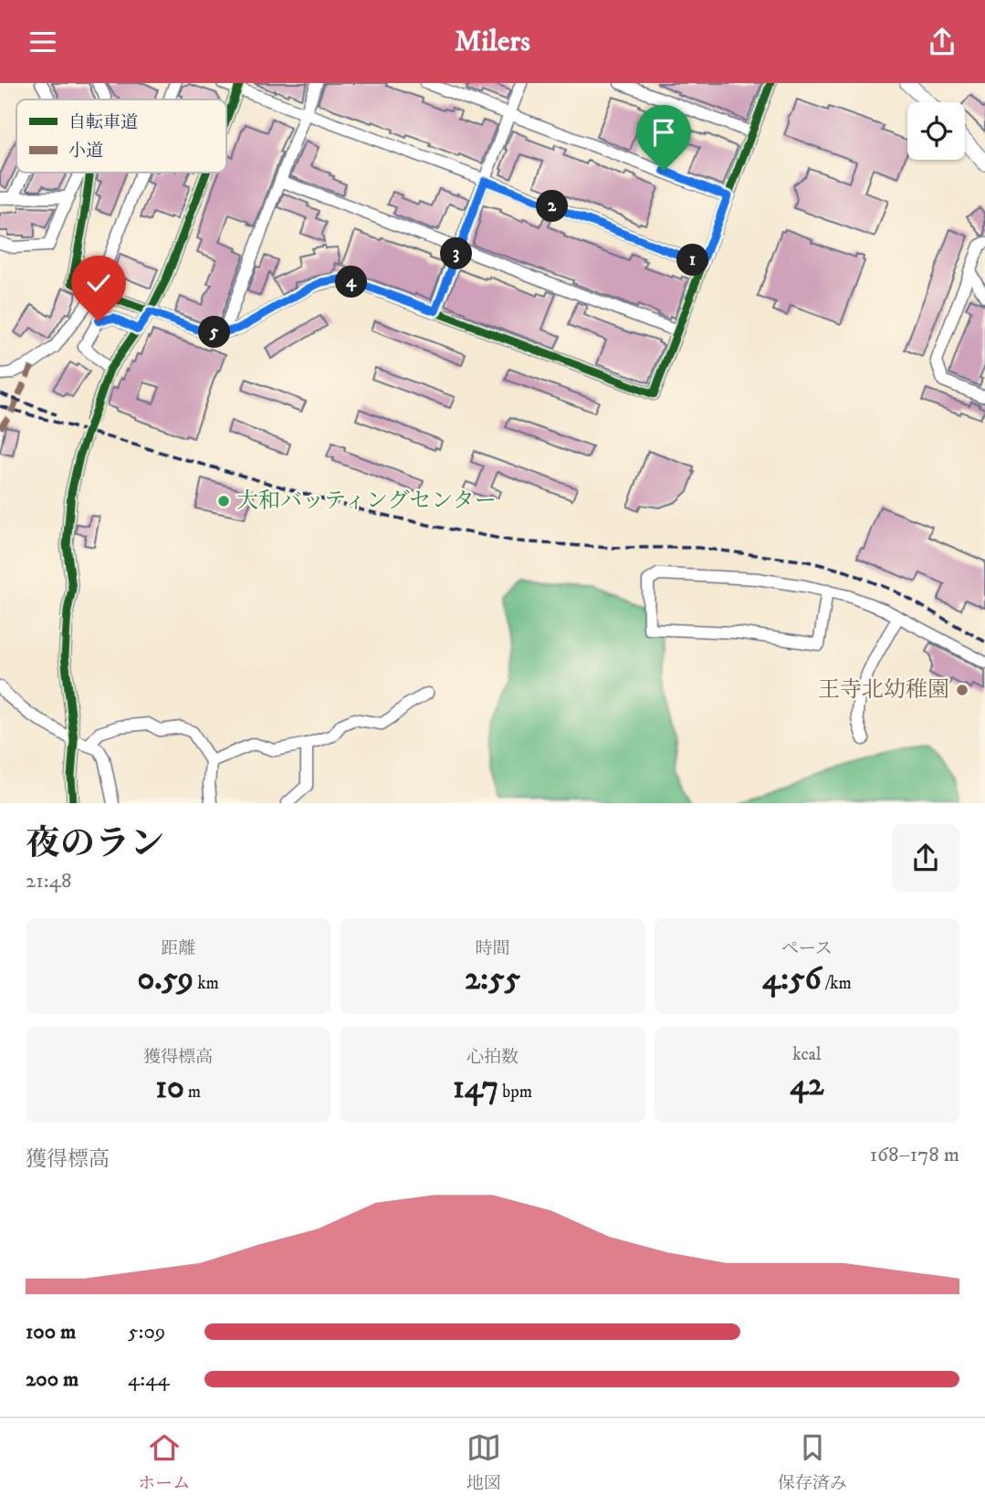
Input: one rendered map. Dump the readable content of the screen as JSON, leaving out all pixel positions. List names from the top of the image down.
{
  "places": ["大和バッティングセンター", "王寺北幼稚園"],
  "legend": ["自転車道", "小道"],
  "page": {
    "header": "Milers",
    "pins": [
      "2",
      "3",
      "1",
      "4",
      "5"
    ],
    "heading": ["夜のラン", "21:48"],
    "stats": [
      ["距離", "0.59 km"],
      ["時間", "2:55"],
      ["ペース", "4:56 /km"],
      ["獲得標高", "10 m"],
      ["心拍数", "147 bpm"],
      ["kcal", "42"]
    ],
    "chart": ["獲得標高", "168–178 m"],
    "list": [
      {
        "name": "100 m",
        "note": "5:09"
      },
      {
        "name": "200 m",
        "note": "4:44"
      }
    ],
    "tabs": ["ホーム", "地図", "保存済み"]
  }
}
